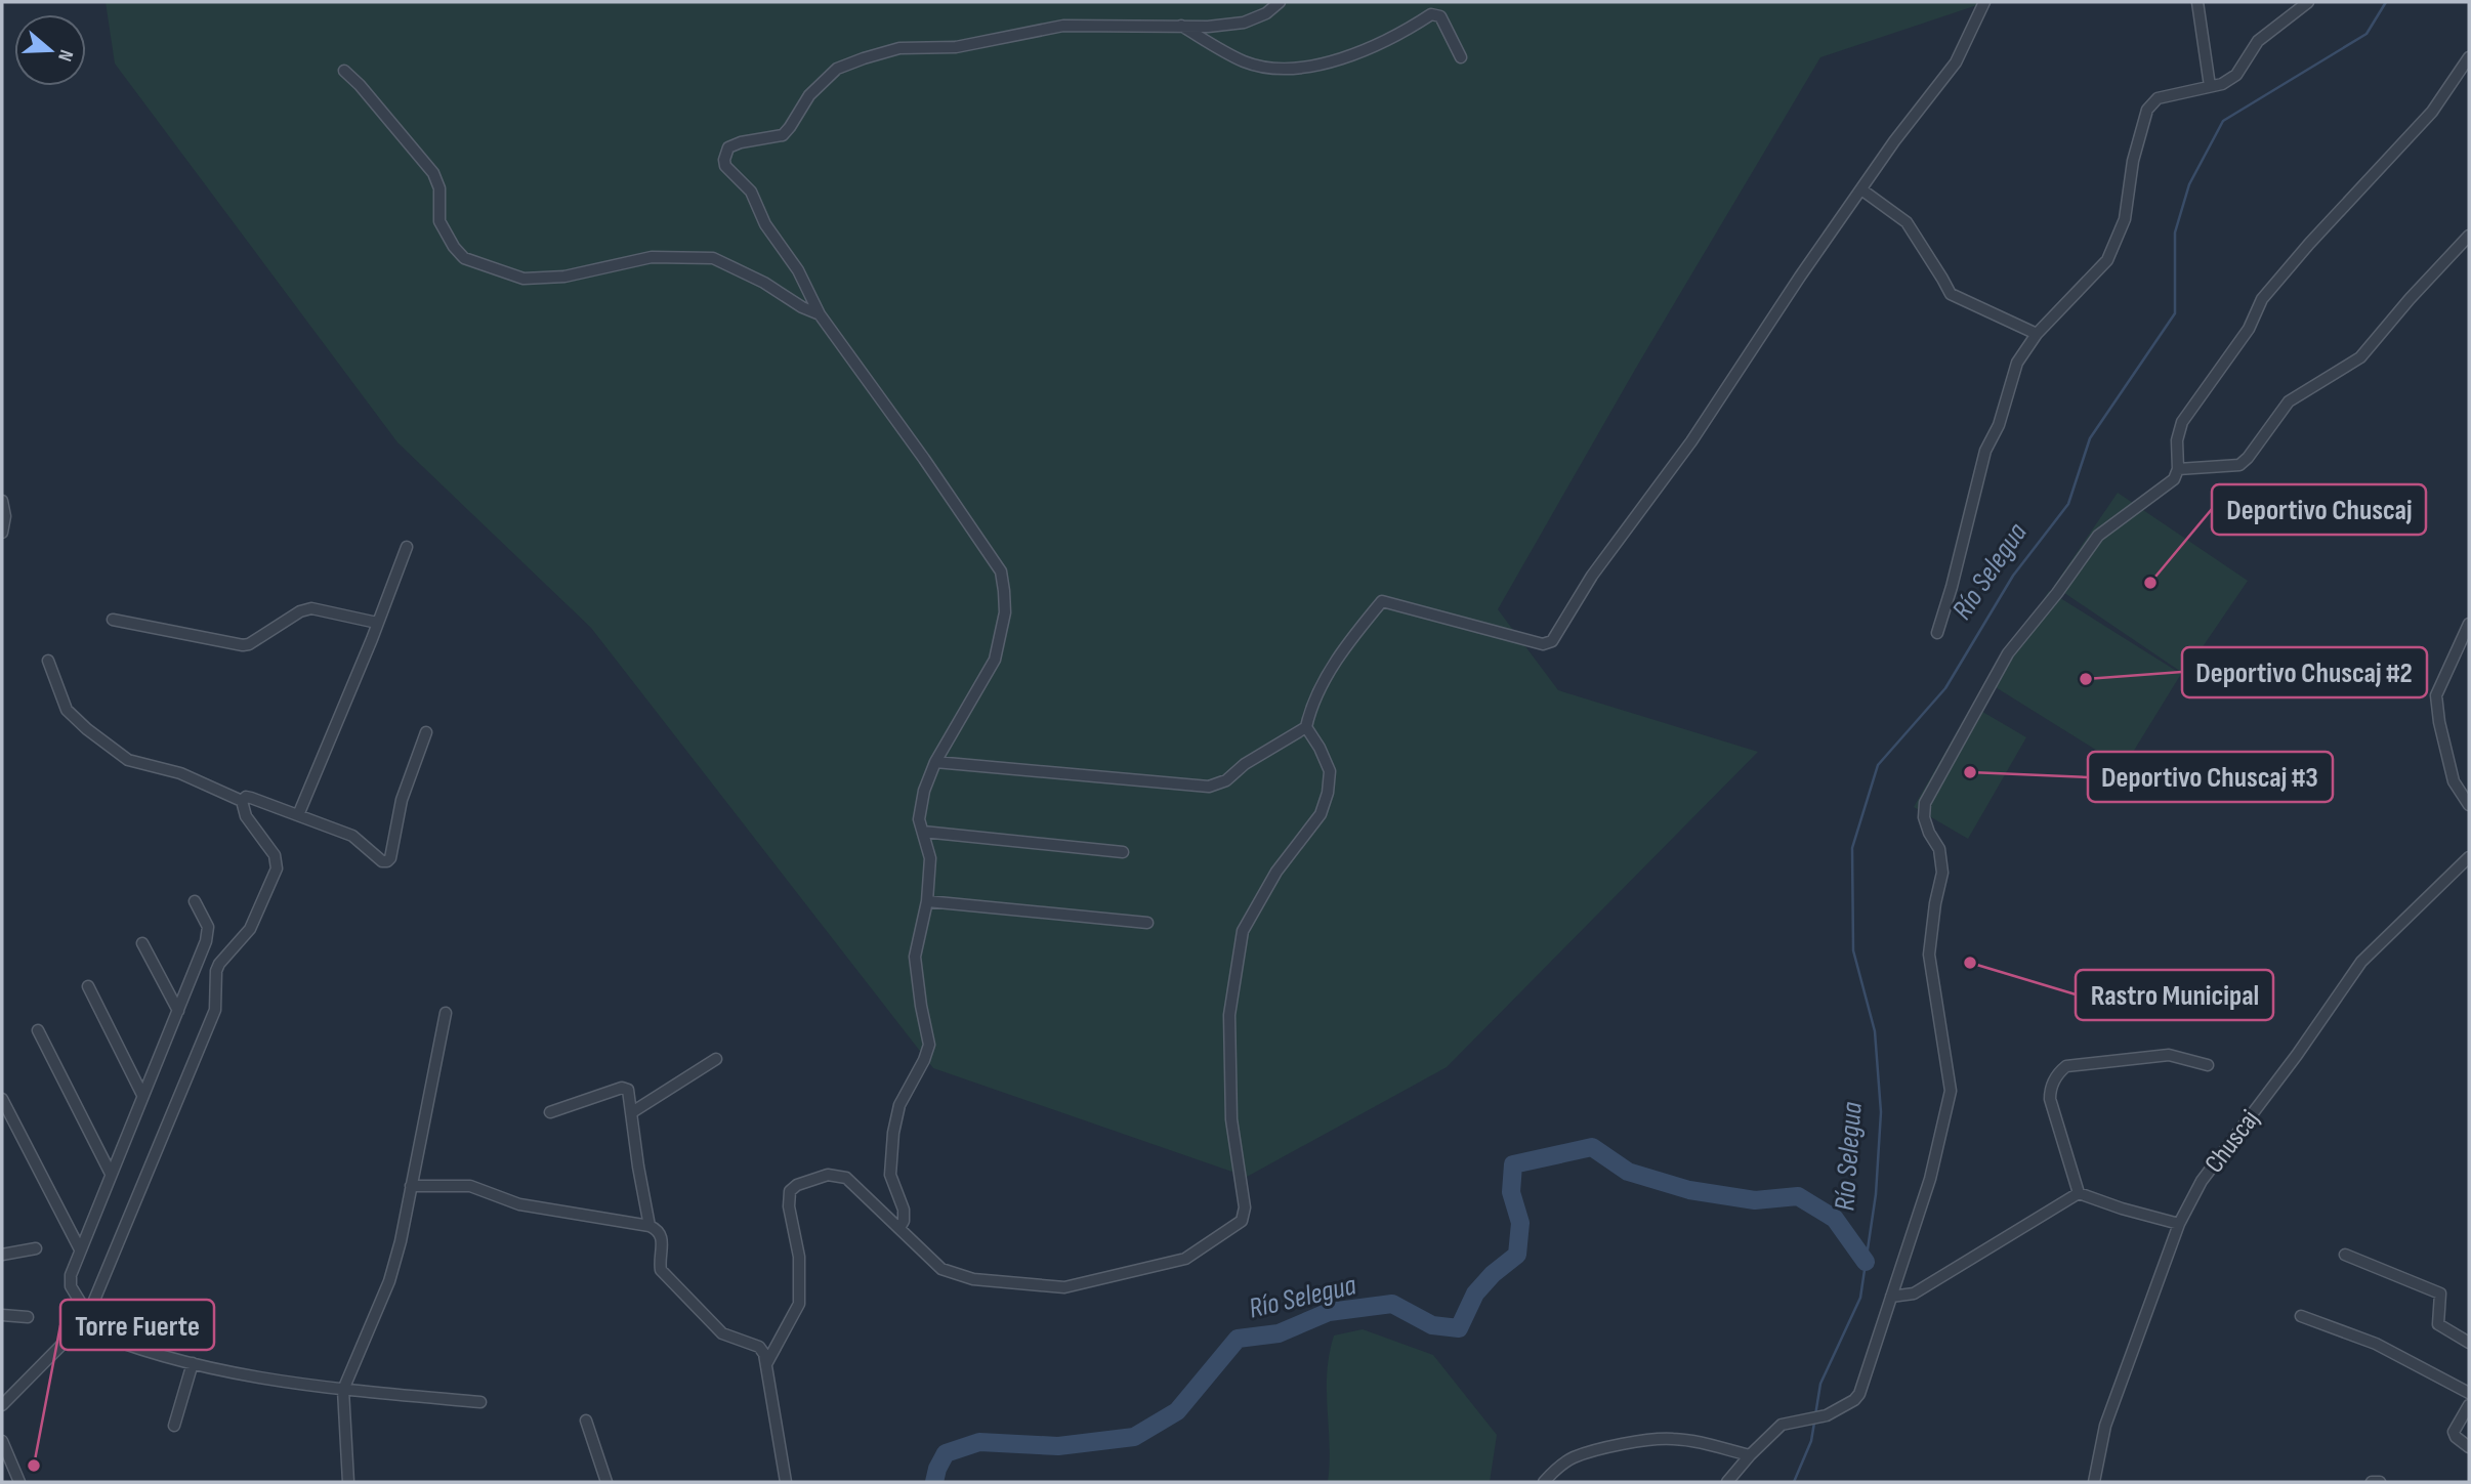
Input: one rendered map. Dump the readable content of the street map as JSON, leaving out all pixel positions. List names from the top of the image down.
{
  "streets": {
    "street": ["Chuscaj"]
  },
  "water": ["Río Selegua"],
  "places": [
    "Deportivo Chuscaj",
    "Deportivo Chuscaj #2",
    "Deportivo Chuscaj #3",
    "Rastro Municipal",
    "Torre Fuerte"
  ],
  "north": "right"
}
